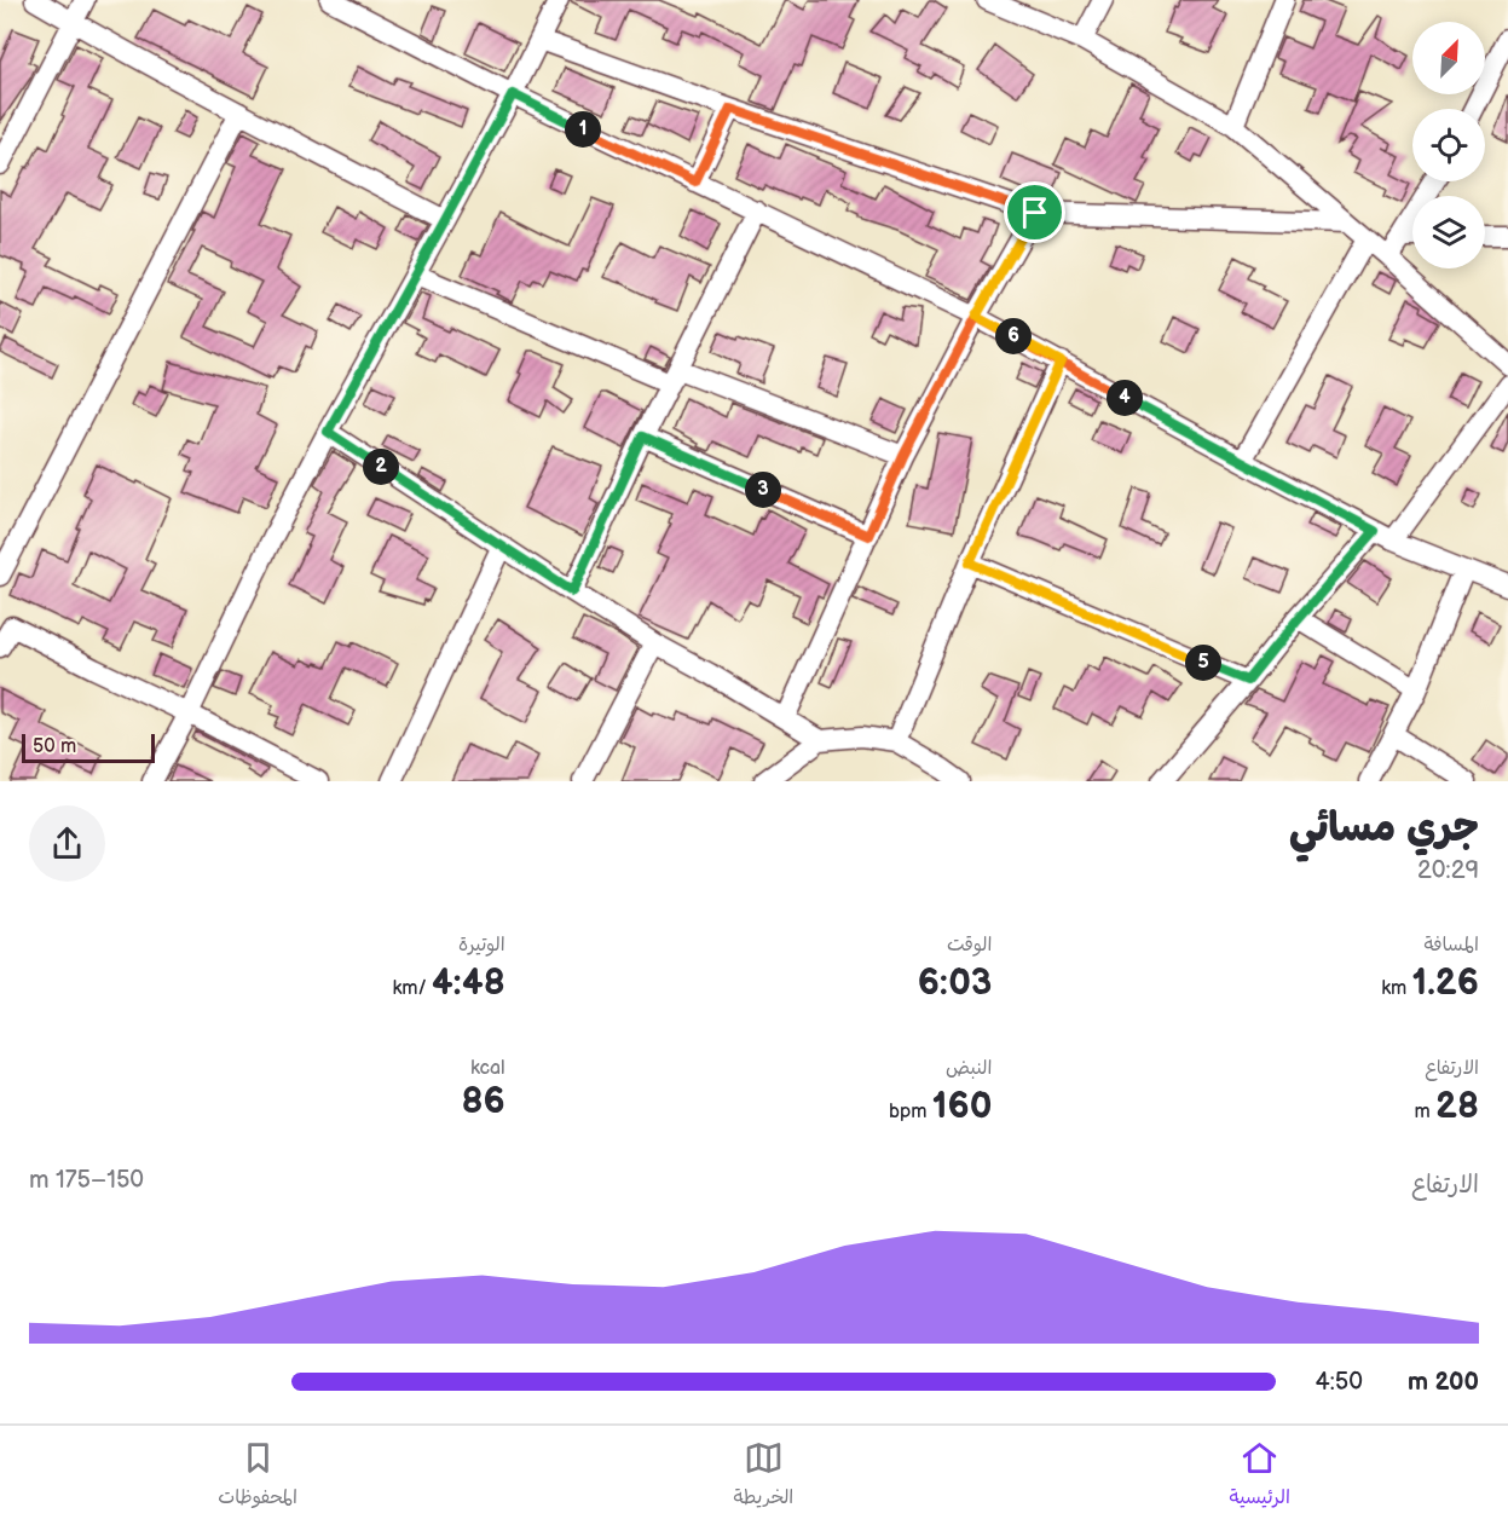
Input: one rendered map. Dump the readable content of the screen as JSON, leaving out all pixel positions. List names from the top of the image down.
{
  "scale_bar": "50 m",
  "north": "top right",
  "page": {
    "pins": [
      "1",
      "6",
      "4",
      "2",
      "3",
      "5"
    ],
    "scale": "50 m",
    "heading": ["جري مسائي", "20:29"],
    "stats": [
      ["المسافة", "1.26 km"],
      ["الوقت", "6:03"],
      ["الوتيرة", "4:48 /km"],
      ["الارتفاع", "28 m"],
      ["النبض", "160 bpm"],
      ["kcal", "86"]
    ],
    "chart": ["الارتفاع", "150–175 m"],
    "list": [
      {
        "name": "200 m",
        "note": "4:50"
      }
    ],
    "tabs": ["الرئيسية", "الخريطة", "المحفوظات"]
  }
}
